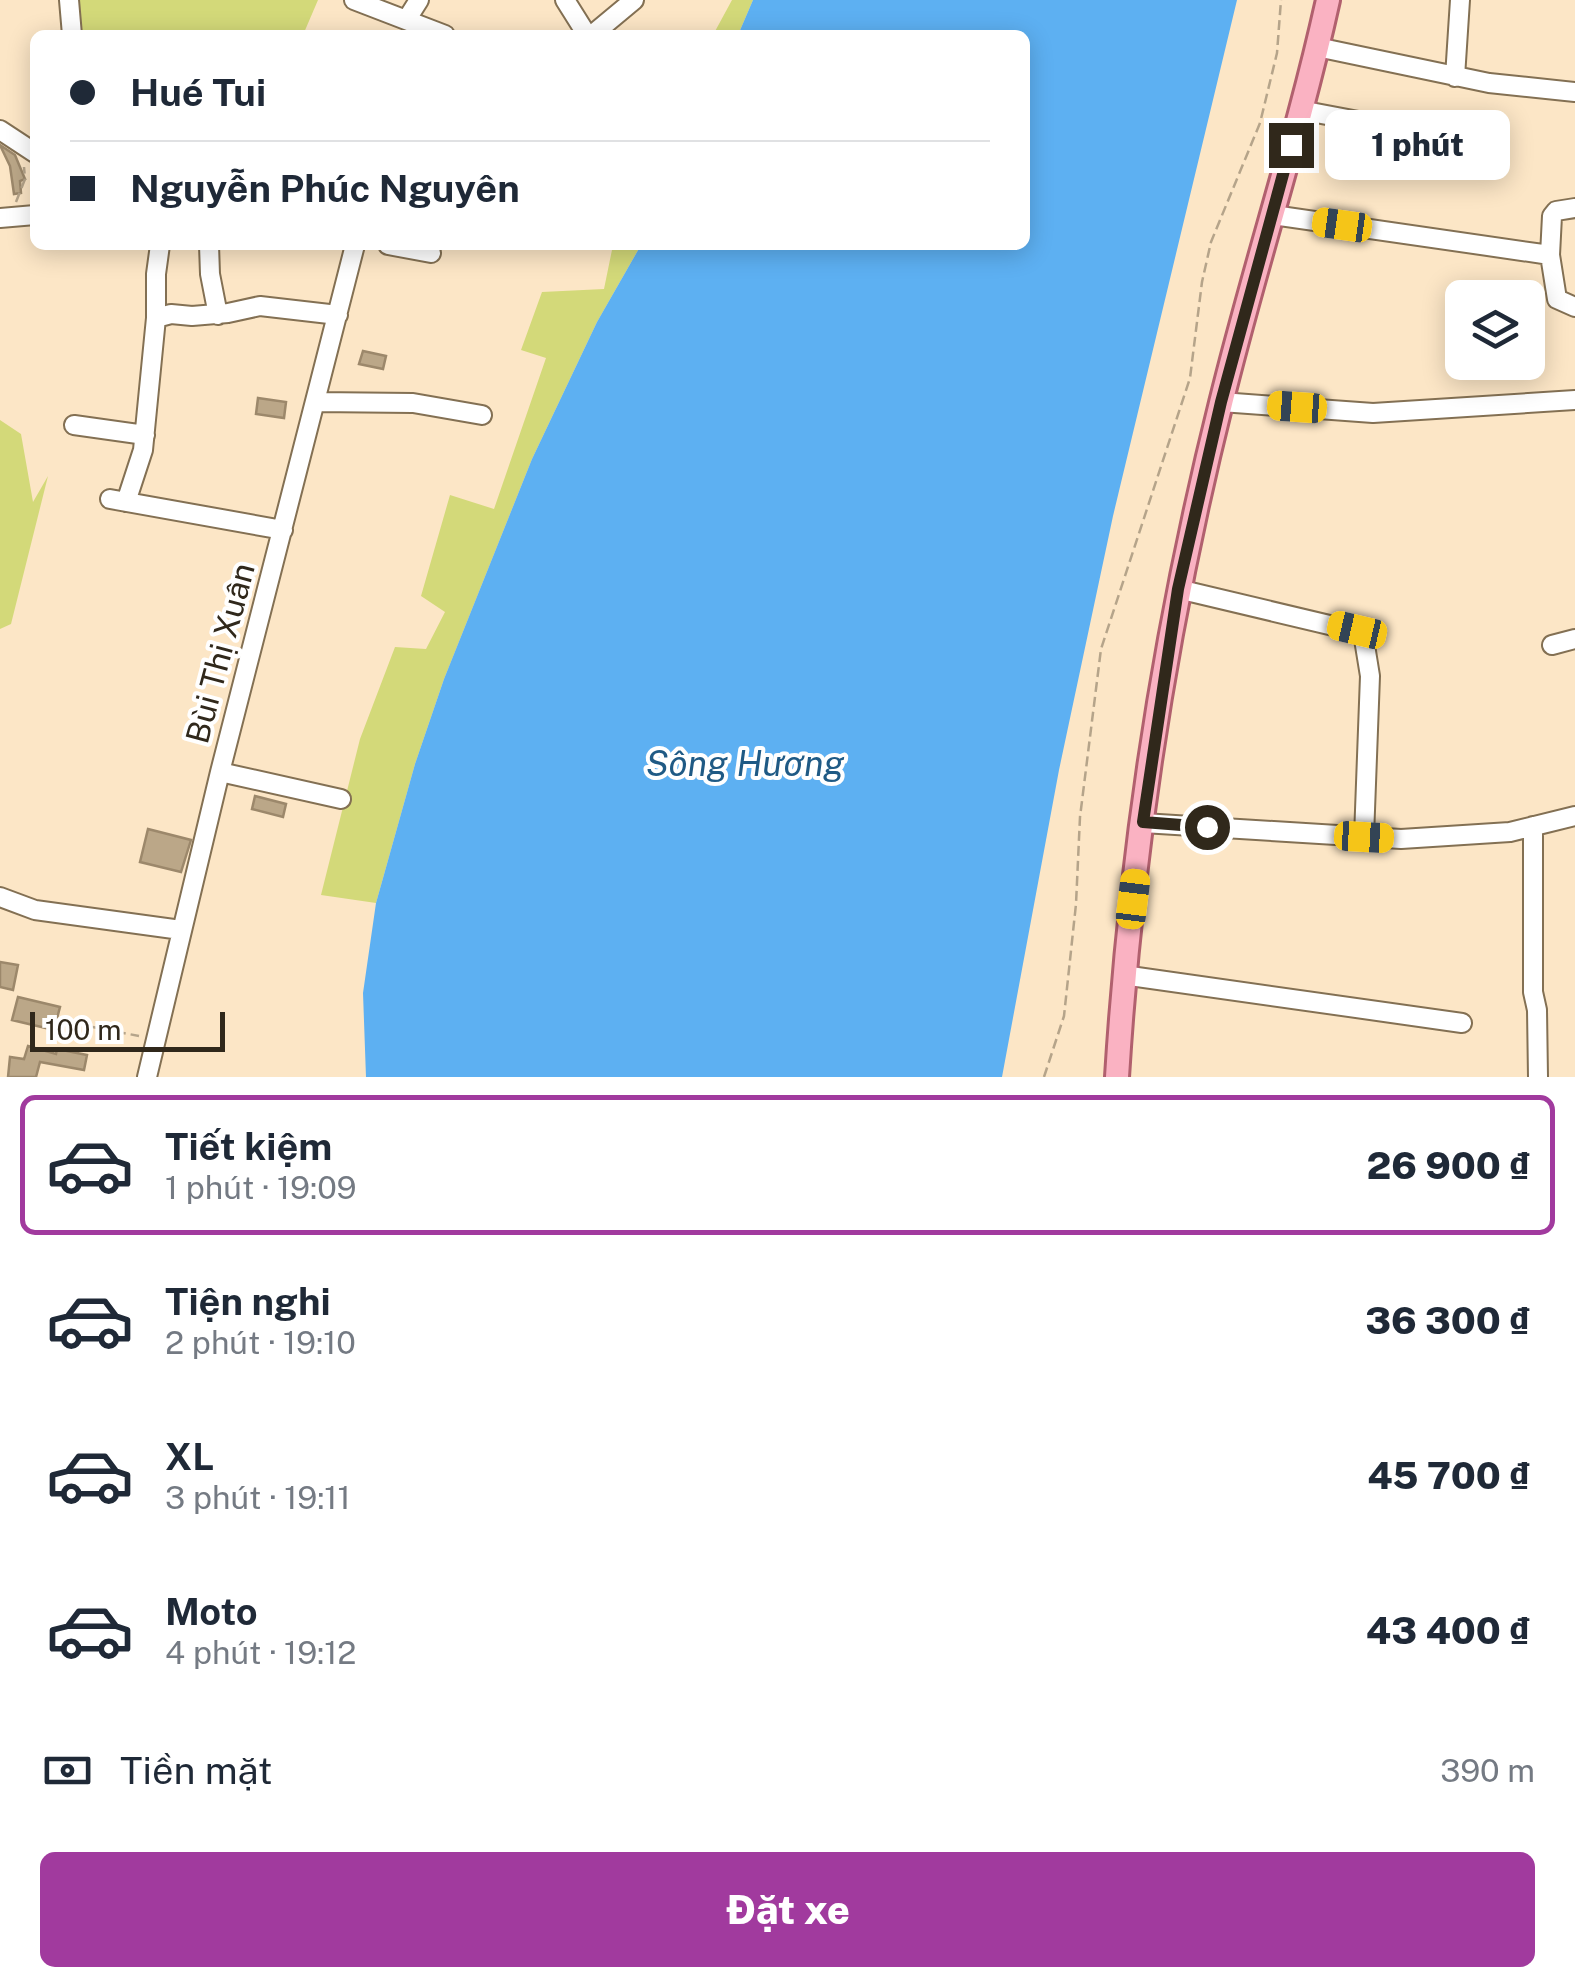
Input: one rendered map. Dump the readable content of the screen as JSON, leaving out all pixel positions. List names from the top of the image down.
{
  "streets": {
    "street": ["Bùi Thị Xuân"]
  },
  "water": ["Sông Hương"],
  "scale_bar": "100 m",
  "page": {
    "banner": ["Hué Tui", "Nguyễn Phúc Nguyên"],
    "bubble": "1 phút",
    "scale": "100 m",
    "list": [
      {
        "name": "Tiết kiệm",
        "note": "1 phút · 19:09",
        "value": "26 900 ₫"
      },
      {
        "name": "Tiện nghi",
        "note": "2 phút · 19:10",
        "value": "36 300 ₫"
      },
      {
        "name": "XL",
        "note": "3 phút · 19:11",
        "value": "45 700 ₫"
      },
      {
        "name": "Moto",
        "note": "4 phút · 19:12",
        "value": "43 400 ₫"
      }
    ],
    "pay": ["Tiền mặt", "390 m"],
    "buttons": "Đặt xe"
  }
}
